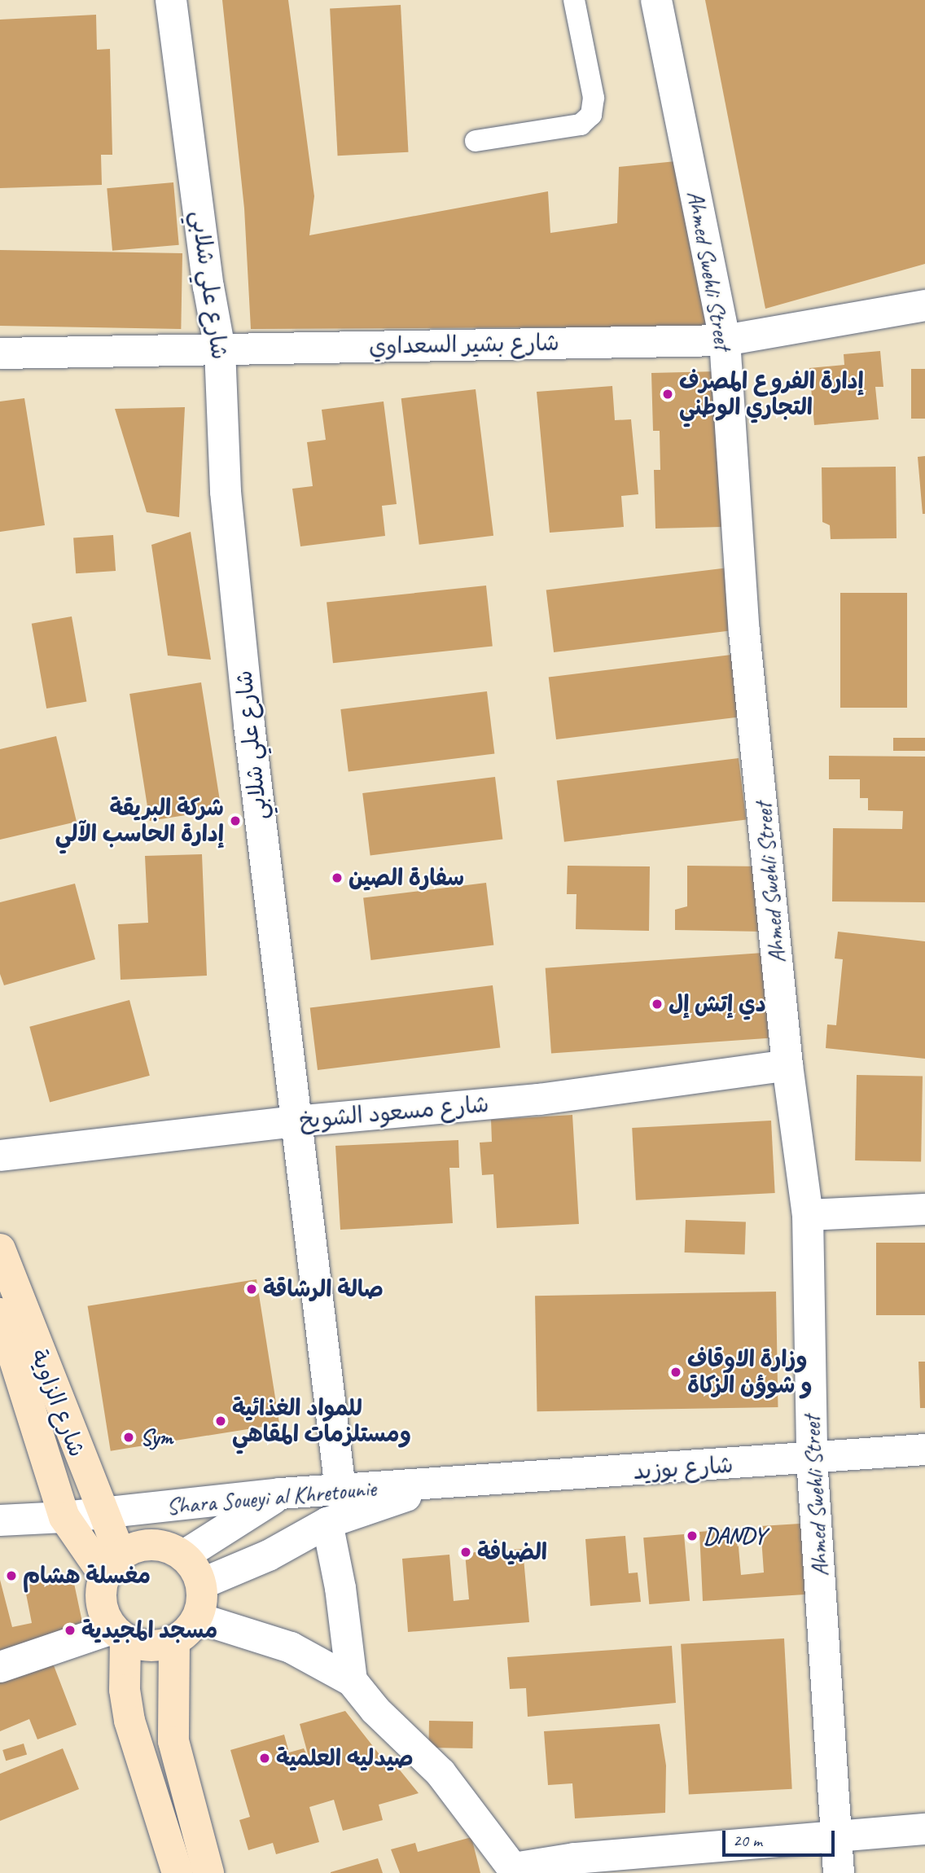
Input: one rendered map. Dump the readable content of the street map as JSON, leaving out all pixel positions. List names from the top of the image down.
{
  "streets": {
    "main road": ["شارع الزاوية"],
    "street": [
      "Ahmed Swehli Street",
      "شارع علي شلابي",
      "شارع بشير السعداوي",
      "شارع مسعود الشويخ",
      "شارع بوزيد",
      "Shara Soueyi al Khretounie"
    ]
  },
  "crossings": [
    ["Ahmed Swehli Street", "شارع بشير السعداوي"],
    ["Ahmed Swehli Street", "شارع مسعود الشويخ"],
    ["Ahmed Swehli Street", "شارع بوزيد"],
    ["شارع علي شلابي", "شارع بشير السعداوي"],
    ["شارع علي شلابي", "شارع مسعود الشويخ"],
    ["شارع علي شلابي", "Shara Soueyi al Khretounie"],
    ["شارع الزاوية", "Shara Soueyi al Khretounie"],
    ["شارع بوزيد", "Shara Soueyi al Khretounie"]
  ],
  "places": [
    "إدارة الفروع المصرف التجاري الوطني",
    "شركة البريقة إدارة الحاسب الآلي",
    "سفارة الصين",
    "دي إتش إل",
    "صالة الرشاقة",
    "وزارة الاوقاف و شوؤن الزكاة",
    "للمواد الغذائية ومستلزمات المقاهي",
    "Sym",
    "DANDY",
    "الضيافة",
    "مغسلة هشام",
    "مسجد المجيدية",
    "صيدليه العلمية"
  ],
  "scale_bar": "20 m"
}
